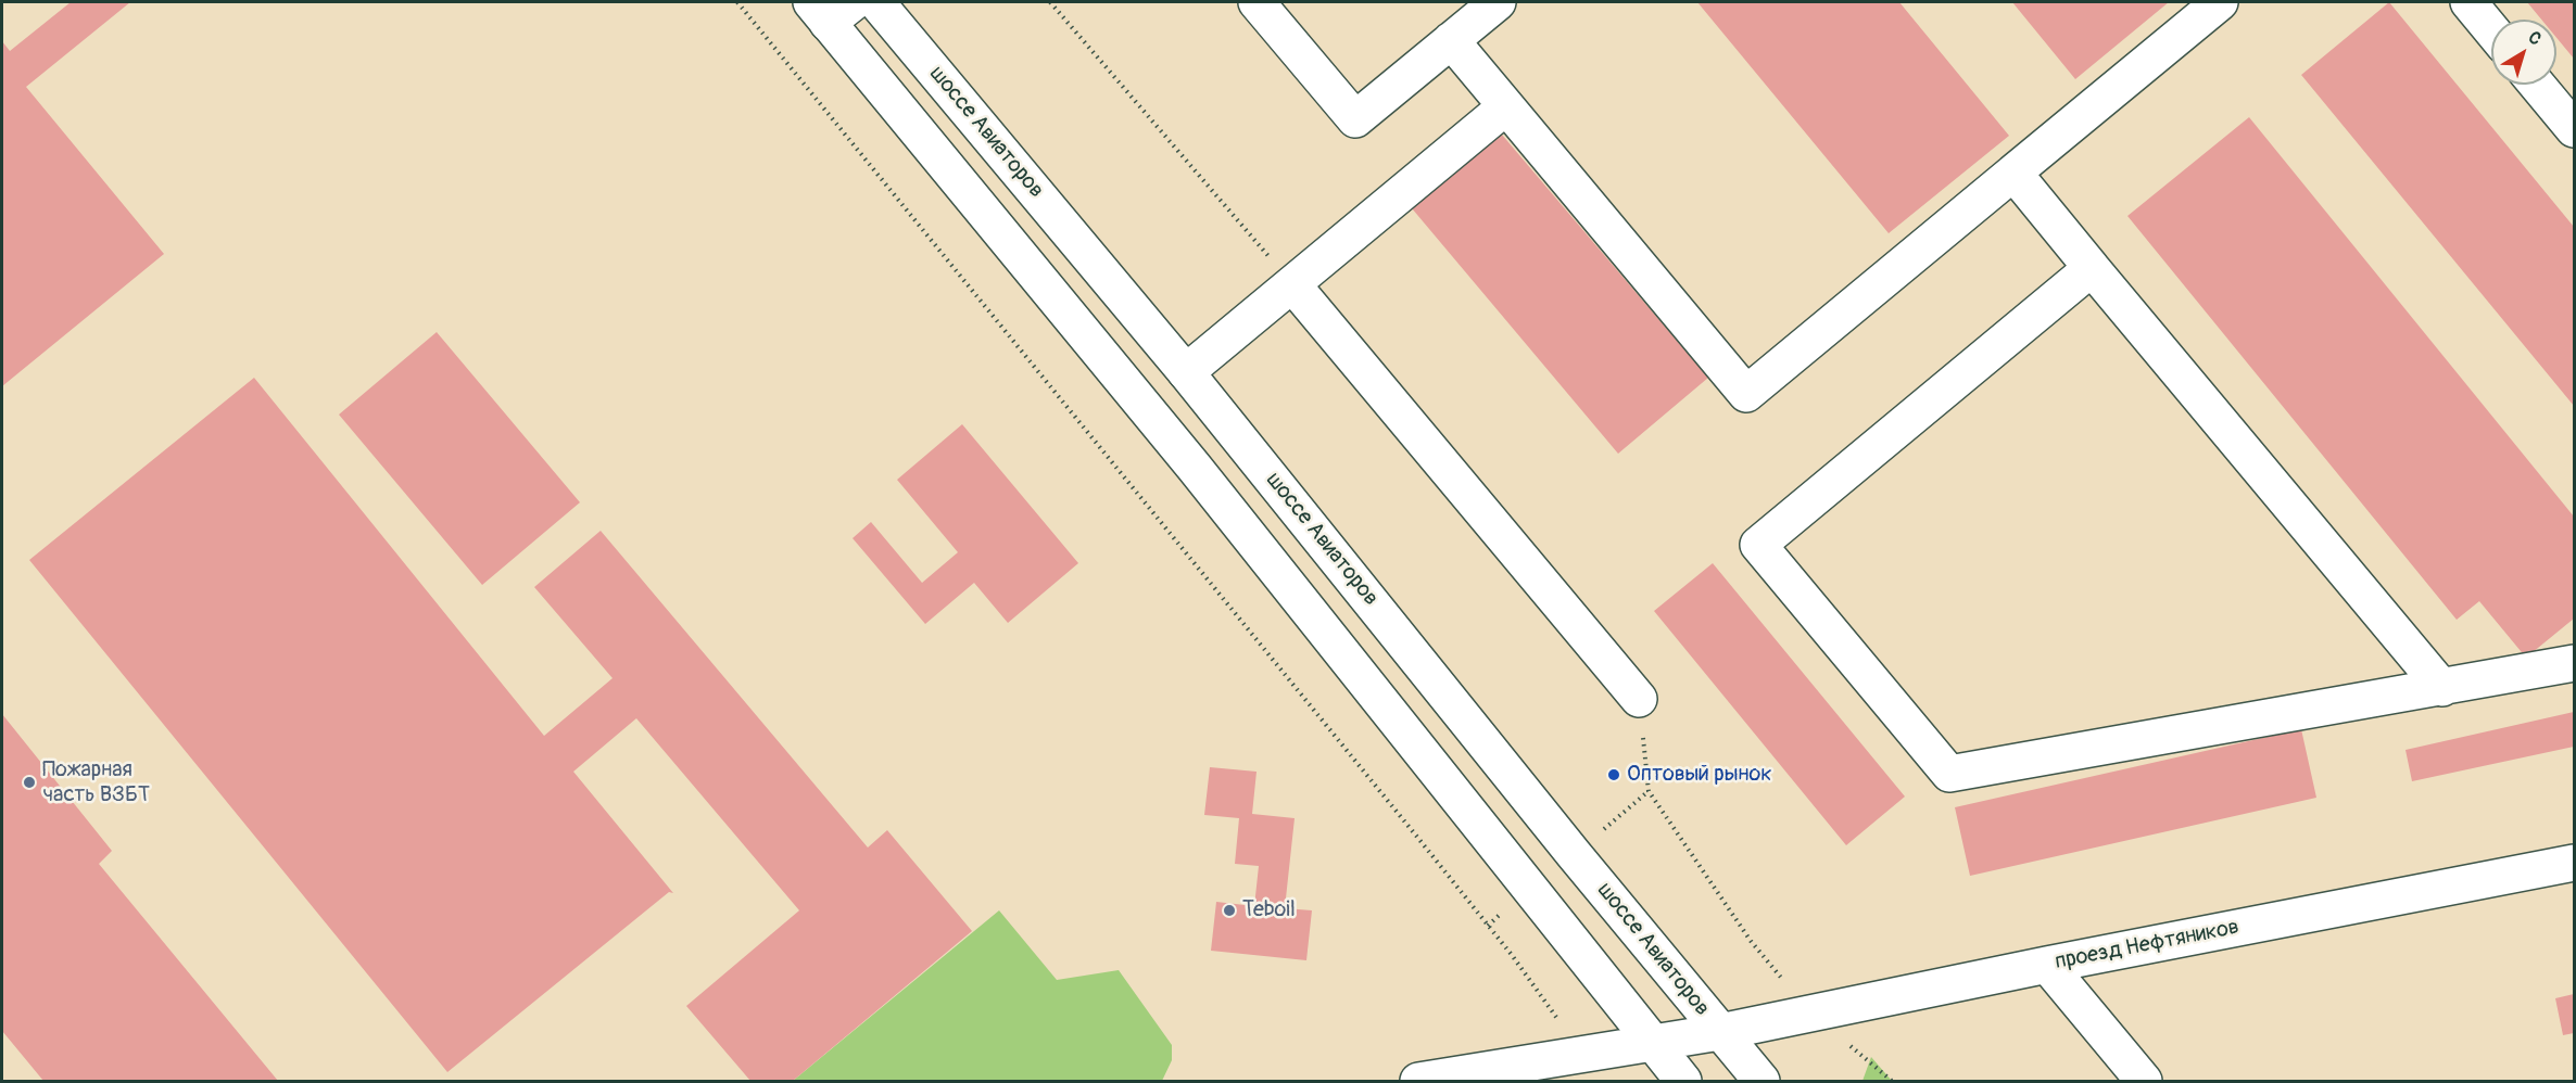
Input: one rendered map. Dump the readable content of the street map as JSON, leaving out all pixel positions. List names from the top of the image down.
{
  "streets": {
    "main road": ["шоссе Авиаторов", "проезд Нефтяников"]
  },
  "crossings": [
    ["шоссе Авиаторов", "проезд Нефтяников"]
  ],
  "places": ["Оптовый рынок", "Пожарная часть ВЗБТ", "Teboil"],
  "north": "top right"
}
